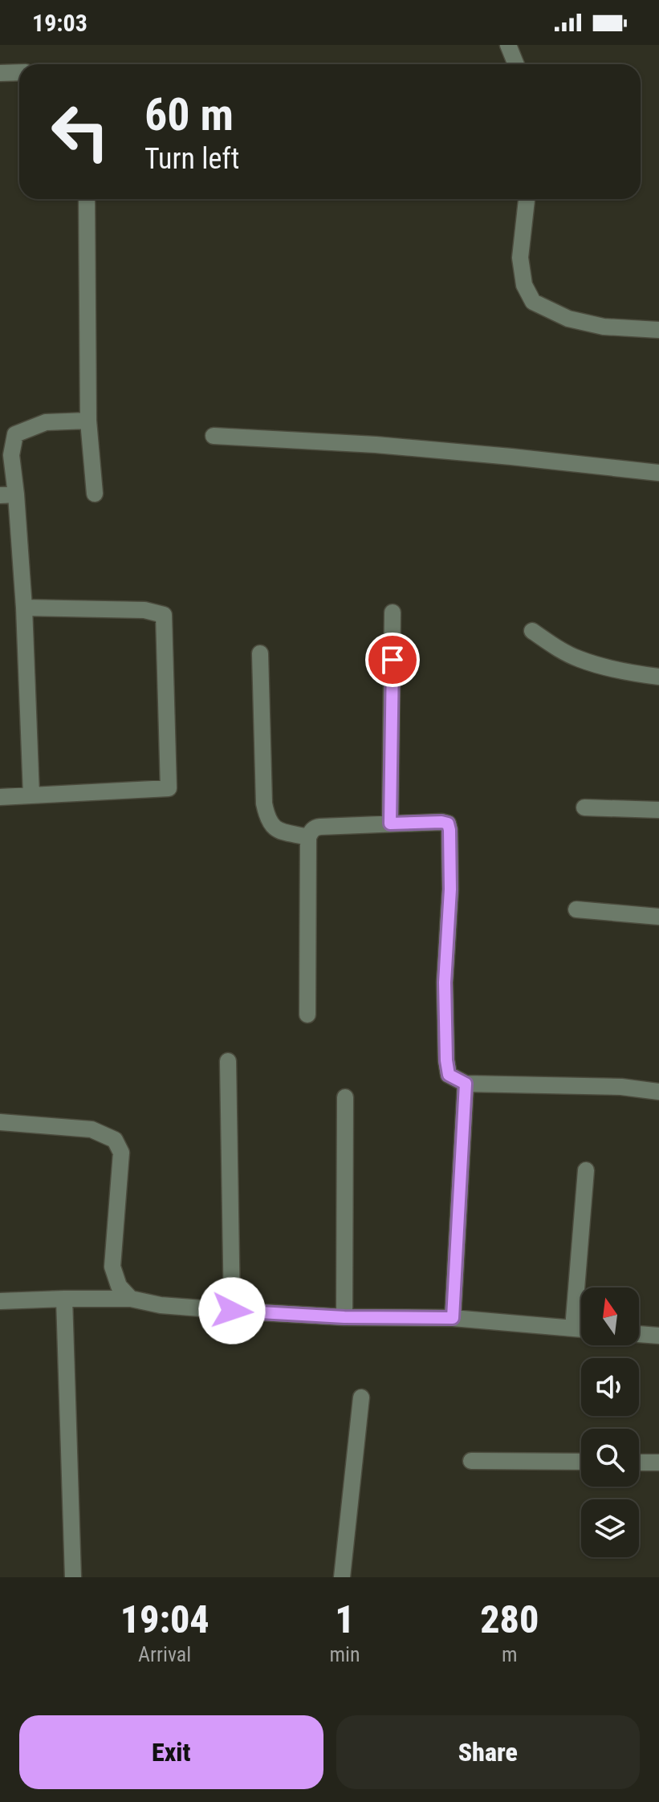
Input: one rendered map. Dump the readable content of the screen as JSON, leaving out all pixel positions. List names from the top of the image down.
{
  "north": "top",
  "page": {
    "status": "19:03",
    "turn": ["60 m", "Turn left"],
    "eta": [
      "19:04",
      "Arrival",
      "1",
      "min",
      "280",
      "m"
    ],
    "buttons": ["Exit", "Share"]
  }
}
